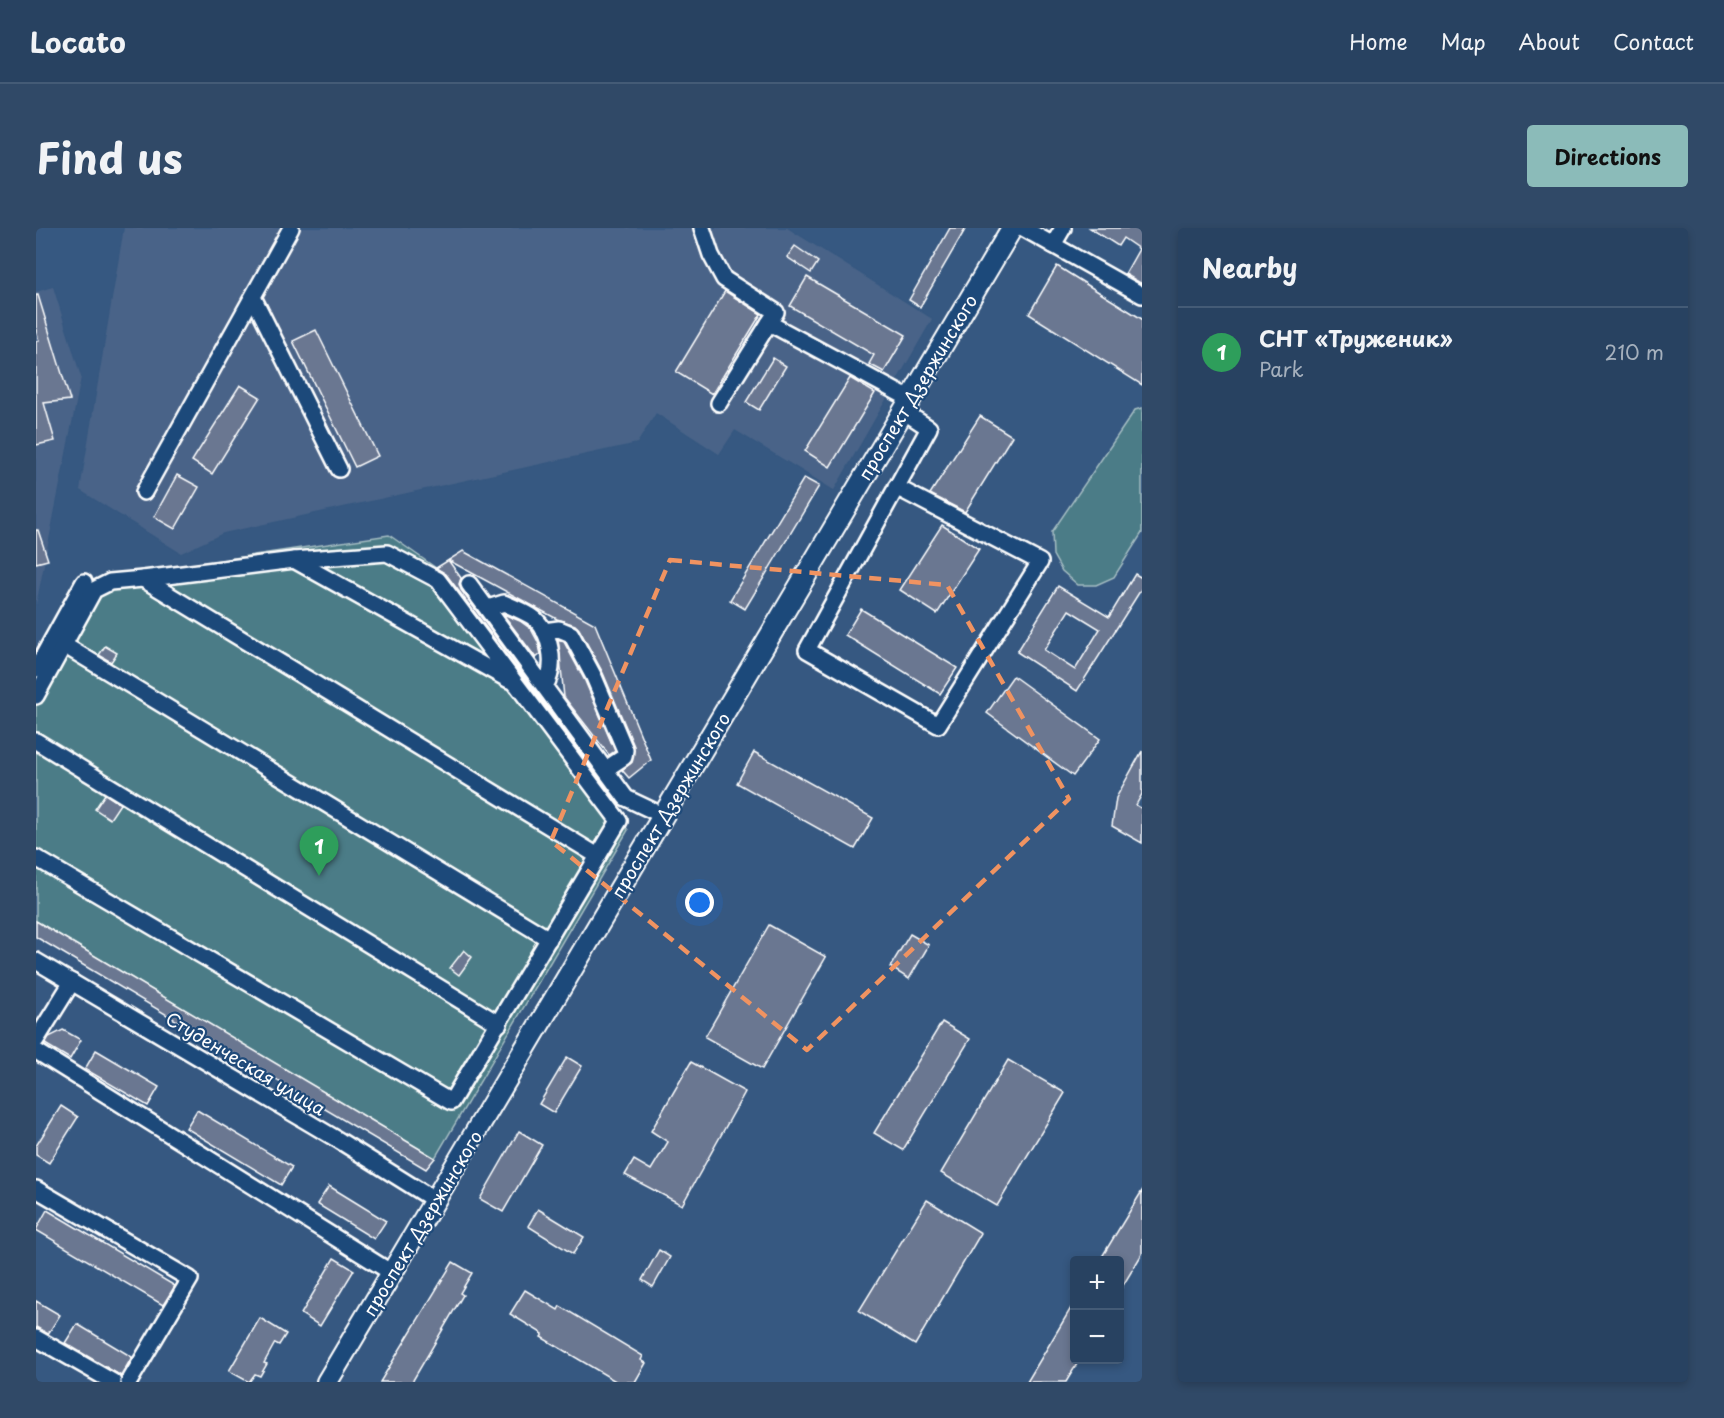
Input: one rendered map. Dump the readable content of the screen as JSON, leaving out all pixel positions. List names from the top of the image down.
{
  "streets": {
    "main road": ["проспект Дзержинского"],
    "street": ["Студенческая улица"]
  },
  "crossings": [
    ["проспект Дзержинского", "Студенческая улица"]
  ],
  "page": {
    "header": "Locato",
    "nav": [
      "Home",
      "Map",
      "About",
      "Contact"
    ],
    "title": "Find us",
    "buttons": "Directions",
    "heading": "Nearby",
    "list": [
      {
        "mark": "1",
        "name": "СНТ «Труженик»",
        "note": "Park",
        "value": "210 m"
      }
    ],
    "pins": "1",
    "map_buttons": ["+", "−"]
  }
}
